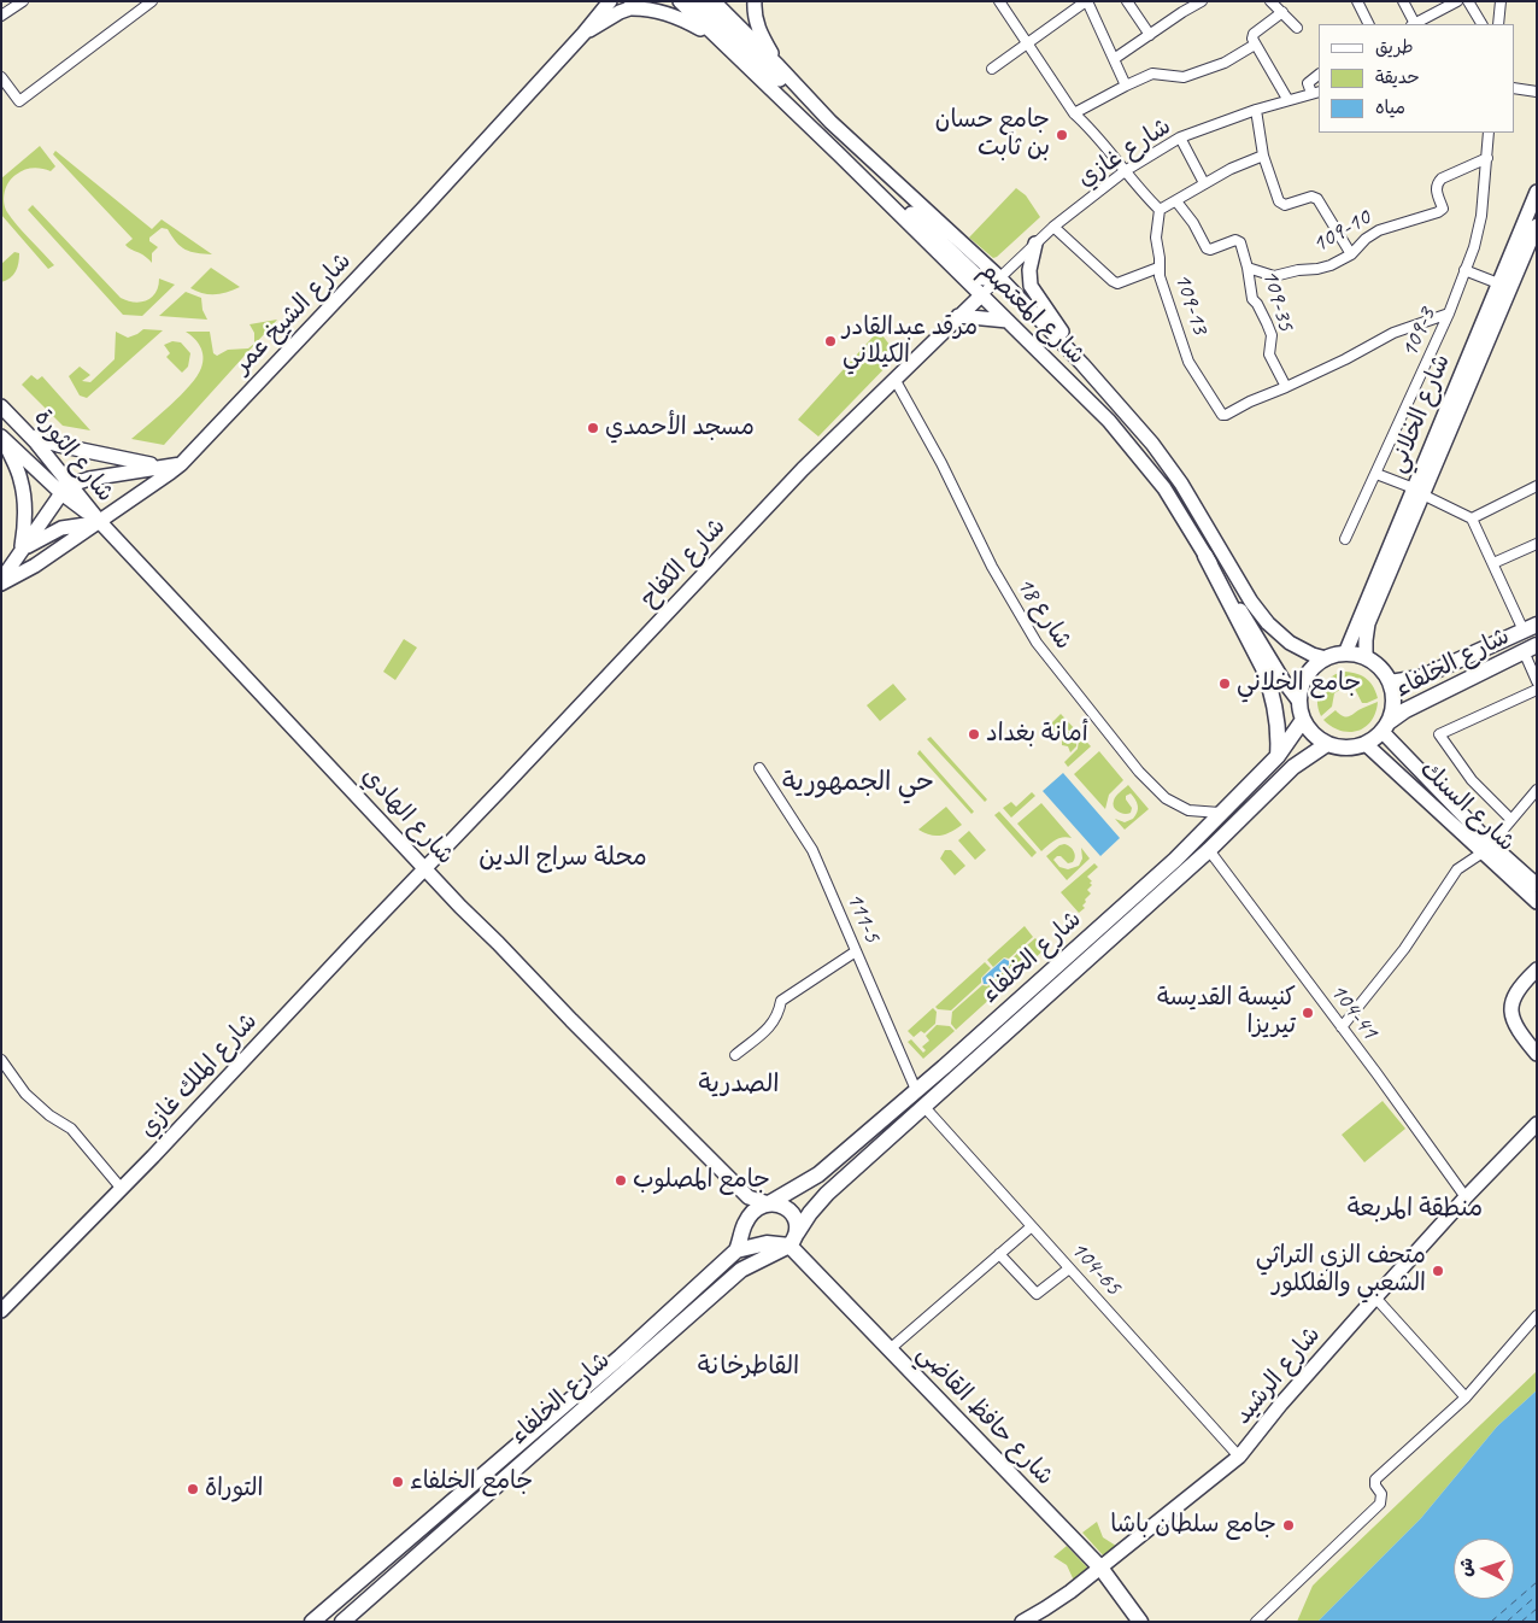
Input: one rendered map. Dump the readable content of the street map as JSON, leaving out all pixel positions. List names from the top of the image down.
{
  "streets": {
    "main road": [
      "شارع الشيخ عمر",
      "شارع المعتصم",
      "شارع الخلاني",
      "شارع الثورة",
      "شارع الكفاح",
      "شارع الخلفاء",
      "شارع السنك",
      "شارع الهادي",
      "شارع الملك غازي",
      "شارع الرشيد",
      "شارع حافظ القاضي"
    ],
    "street": [
      "شارع غازي",
      "109-10",
      "109-35",
      "109-13",
      "109-3",
      "شارع 18",
      "111-5",
      "104-41",
      "104-65"
    ]
  },
  "crossings": [
    ["شارع غازي", "شارع المعتصم"],
    ["شارع غازي", "شارع الكفاح"],
    ["109-10", "109-35"],
    ["109-10", "109-3"],
    ["109-35", "109-13"],
    ["شارع الشيخ عمر", "شارع الثورة"],
    ["شارع الشيخ عمر", "شارع الهادي"],
    ["شارع المعتصم", "شارع الخلاني"],
    ["شارع المعتصم", "شارع الكفاح"],
    ["شارع المعتصم", "شارع الخلفاء"],
    ["شارع المعتصم", "شارع السنك"],
    ["شارع الخلاني", "شارع الخلفاء"],
    ["شارع الخلاني", "شارع السنك"],
    ["شارع الثورة", "شارع الهادي"],
    ["شارع الكفاح", "شارع 18"],
    ["شارع الكفاح", "شارع الهادي"],
    ["شارع الكفاح", "شارع الملك غازي"],
    ["شارع 18", "شارع الخلفاء"],
    ["شارع الخلفاء", "شارع السنك"],
    ["شارع الخلفاء", "شارع الهادي"],
    ["شارع الخلفاء", "111-5"],
    ["شارع الخلفاء", "104-41"],
    ["شارع الخلفاء", "104-65"],
    ["شارع الخلفاء", "شارع حافظ القاضي"],
    ["شارع الهادي", "شارع الملك غازي"],
    ["104-41", "شارع الرشيد"],
    ["104-65", "شارع الرشيد"],
    ["شارع الرشيد", "شارع حافظ القاضي"]
  ],
  "districts": [
    "حي الجمهورية",
    "محلة سراج الدين",
    "الصدرية",
    "منطقة المربعة",
    "القاطرخانة"
  ],
  "places": [
    "جامع حسان بن ثابت",
    "مرقد عبدالقادر الكيلاني",
    "مسجد الأحمدي",
    "جامع الخلاني",
    "أمانة بغداد",
    "كنيسة القديسة تيريزا",
    "جامع المصلوب",
    "متحف الزي التراثي الشعبي والفلكلور",
    "جامع الخلفاء",
    "التوراة",
    "جامع سلطان باشا"
  ],
  "legend": ["طريق", "حديقة", "مياه"],
  "north": "left"
}
